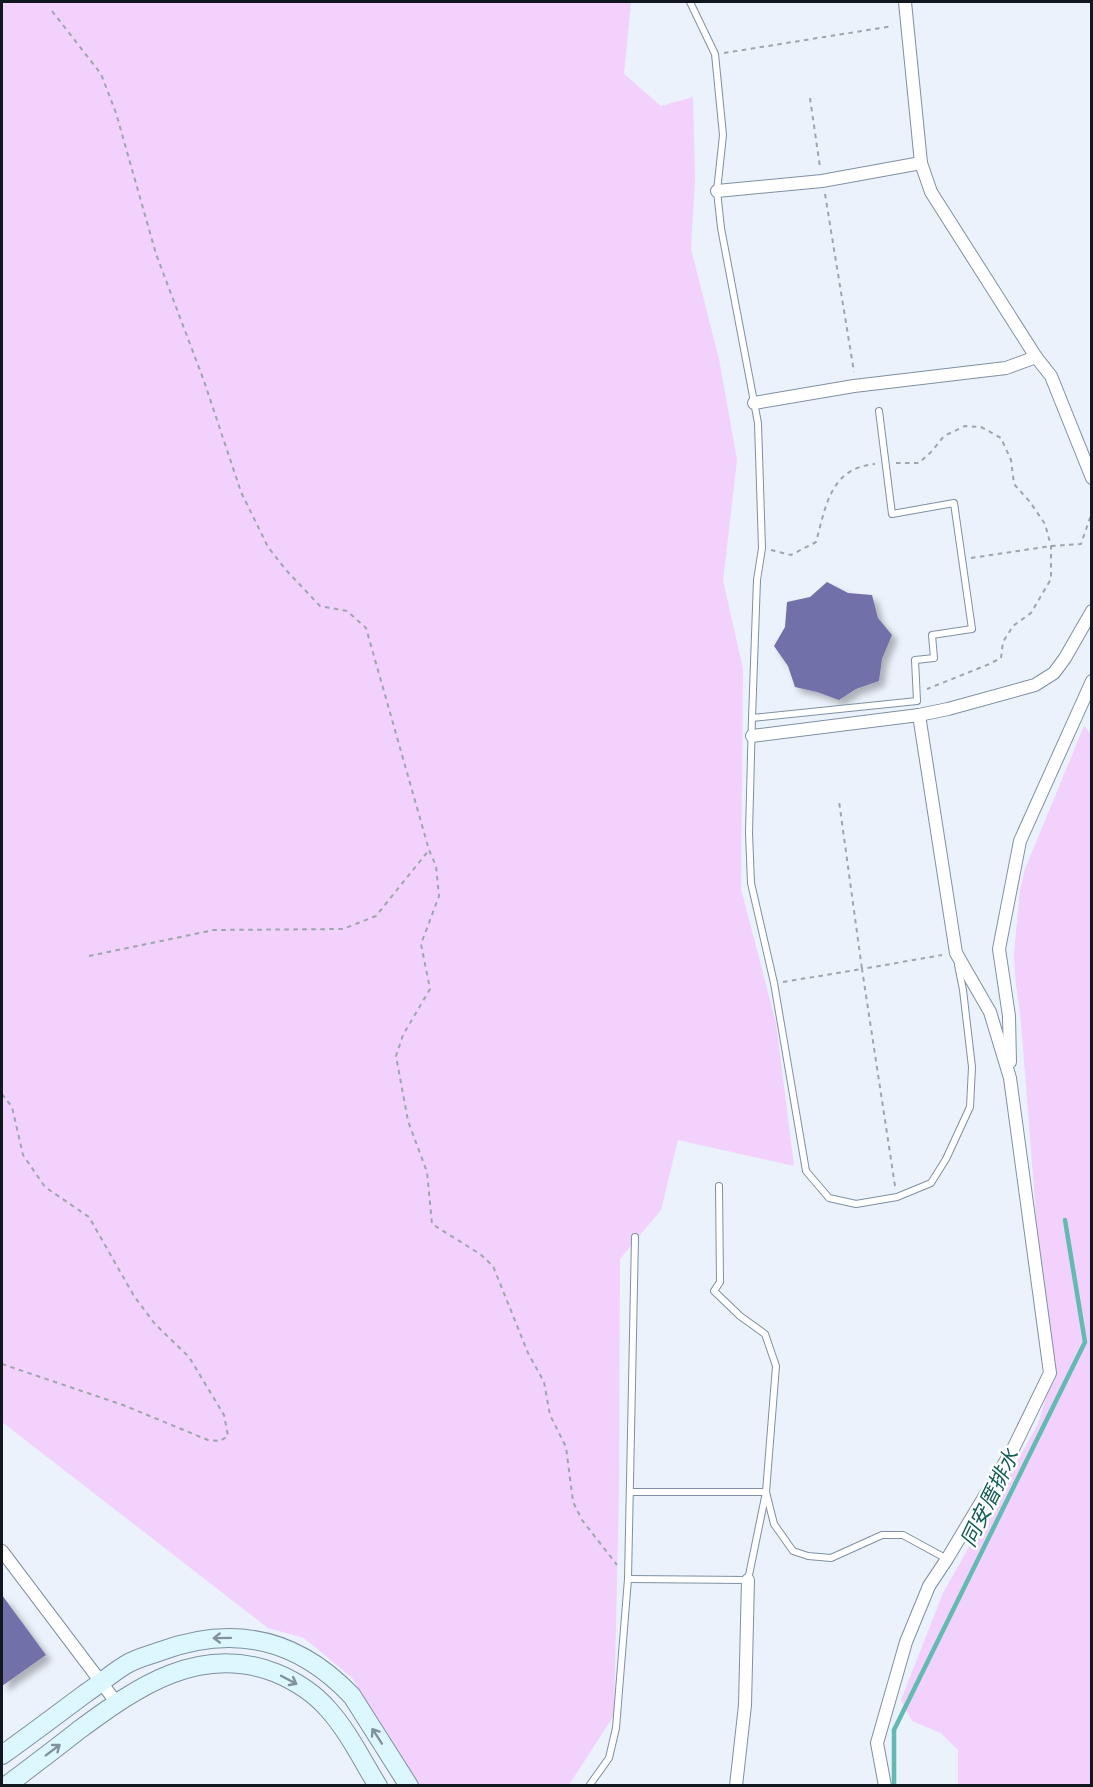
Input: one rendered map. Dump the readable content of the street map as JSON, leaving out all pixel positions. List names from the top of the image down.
{
  "water": ["同安厝排水"]
}
